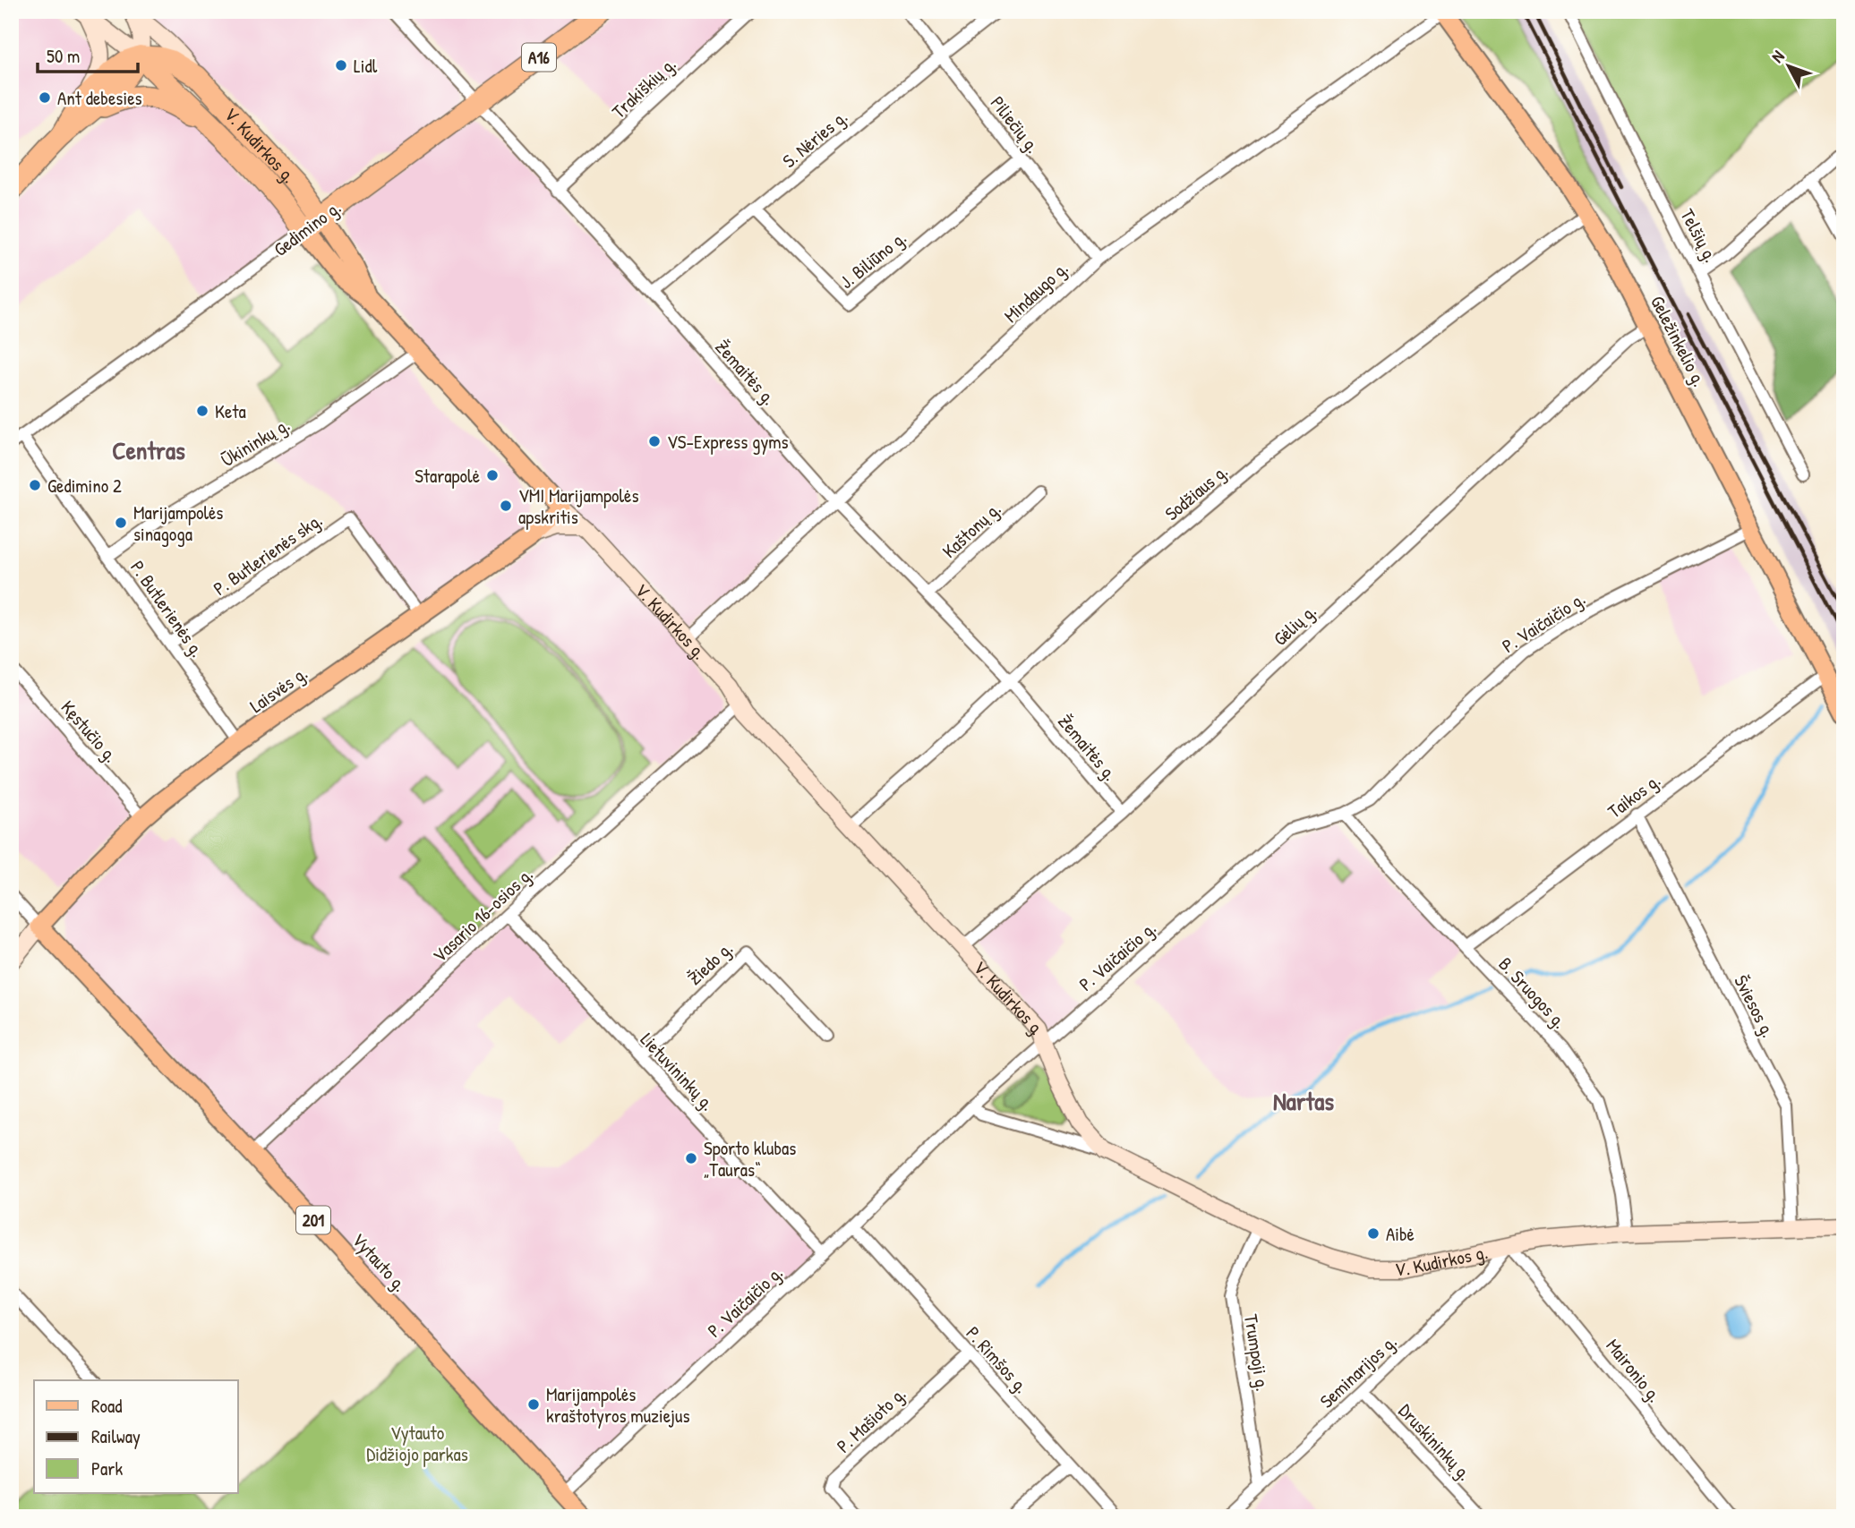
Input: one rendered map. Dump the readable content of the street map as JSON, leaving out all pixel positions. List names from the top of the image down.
{
  "streets": {
    "highway": ["A16", "V. Kudirkos g.", "Gedimino g."],
    "main road": [
      "Geležinkelio g.",
      "Laisvės g.",
      "201",
      "Vytauto g."
    ],
    "street": [
      "Trakiškių g.",
      "Piliečių g.",
      "S. Nėries g.",
      "Telšių g.",
      "J. Biliūno g.",
      "Mindaugo g.",
      "Žemaitės g.",
      "Ūkininkų g.",
      "Sodžiaus g.",
      "Kaštonų g.",
      "P. Butlerienės skg.",
      "P. Butlerienės g.",
      "P. Vaičaičio g.",
      "Gėlių g.",
      "Kęstučio g.",
      "Taikos g.",
      "Vasario 16-osios g.",
      "Žiedo g.",
      "B. Sruogos g.",
      "Šviesos g.",
      "Lietuvininkų g.",
      "Trumpoji g.",
      "P. Rimšos g.",
      "Maironio g.",
      "Seminarijos g.",
      "P. Mašioto g.",
      "Druskininkų g."
    ]
  },
  "crossings": [
    ["Trakiškių g.", "Žemaitės g."],
    ["Piliečių g.", "S. Nėries g."],
    ["Piliečių g.", "J. Biliūno g."],
    ["Piliečių g.", "Mindaugo g."],
    ["S. Nėries g.", "J. Biliūno g."],
    ["S. Nėries g.", "Žemaitės g."],
    ["V. Kudirkos g.", "Gedimino g."],
    ["V. Kudirkos g.", "Mindaugo g."],
    ["V. Kudirkos g.", "Ūkininkų g."],
    ["V. Kudirkos g.", "Sodžiaus g."],
    ["V. Kudirkos g.", "P. Vaičaičio g."],
    ["V. Kudirkos g.", "Gėlių g."],
    ["V. Kudirkos g.", "Laisvės g."],
    ["V. Kudirkos g.", "Vasario 16-osios g."],
    ["V. Kudirkos g.", "B. Sruogos g."],
    ["V. Kudirkos g.", "Šviesos g."],
    ["V. Kudirkos g.", "Trumpoji g."],
    ["V. Kudirkos g.", "Maironio g."],
    ["V. Kudirkos g.", "Seminarijos g."],
    ["Gedimino g.", "Žemaitės g."],
    ["Gedimino g.", "P. Butlerienės g."],
    ["Mindaugo g.", "Geležinkelio g."],
    ["Mindaugo g.", "Žemaitės g."],
    ["Geležinkelio g.", "Sodžiaus g."],
    ["Geležinkelio g.", "P. Vaičaičio g."],
    ["Geležinkelio g.", "Gėlių g."],
    ["Geležinkelio g.", "Taikos g."],
    ["Žemaitės g.", "Sodžiaus g."],
    ["Žemaitės g.", "Kaštonų g."],
    ["Žemaitės g.", "Gėlių g."],
    ["Ūkininkų g.", "P. Butlerienės g."],
    ["P. Butlerienės skg.", "P. Butlerienės g."],
    ["P. Butlerienės skg.", "Laisvės g."],
    ["P. Butlerienės g.", "Laisvės g."],
    ["P. Vaičaičio g.", "B. Sruogos g."],
    ["P. Vaičaičio g.", "Lietuvininkų g."],
    ["P. Vaičaičio g.", "Vytauto g."],
    ["P. Vaičaičio g.", "P. Rimšos g."],
    ["Laisvės g.", "Kęstučio g."],
    ["Laisvės g.", "Vytauto g."],
    ["Taikos g.", "B. Sruogos g."],
    ["Taikos g.", "Šviesos g."],
    ["Vasario 16-osios g.", "Lietuvininkų g."],
    ["Vasario 16-osios g.", "Vytauto g."],
    ["Žiedo g.", "Lietuvininkų g."],
    ["Trumpoji g.", "Seminarijos g."],
    ["P. Rimšos g.", "P. Mašioto g."],
    ["Maironio g.", "Seminarijos g."],
    ["Seminarijos g.", "Druskininkų g."]
  ],
  "districts": ["Centras", "Nartas"],
  "parks": ["Vytauto Didžiojo parkas"],
  "places": [
    "Lidl",
    "Ant debesies",
    "Keta",
    "VS-Express gyms",
    "Starapolė",
    "Gedimino 2",
    "VMI Marijampolės apskritis",
    "Marijampolės sinagoga",
    "Sporto klubas „Tauras“",
    "Aibė",
    "Marijampolės kraštotyros muziejus"
  ],
  "legend": ["Road", "Railway", "Park"],
  "scale_bar": "50 m",
  "north": "top left"
}
